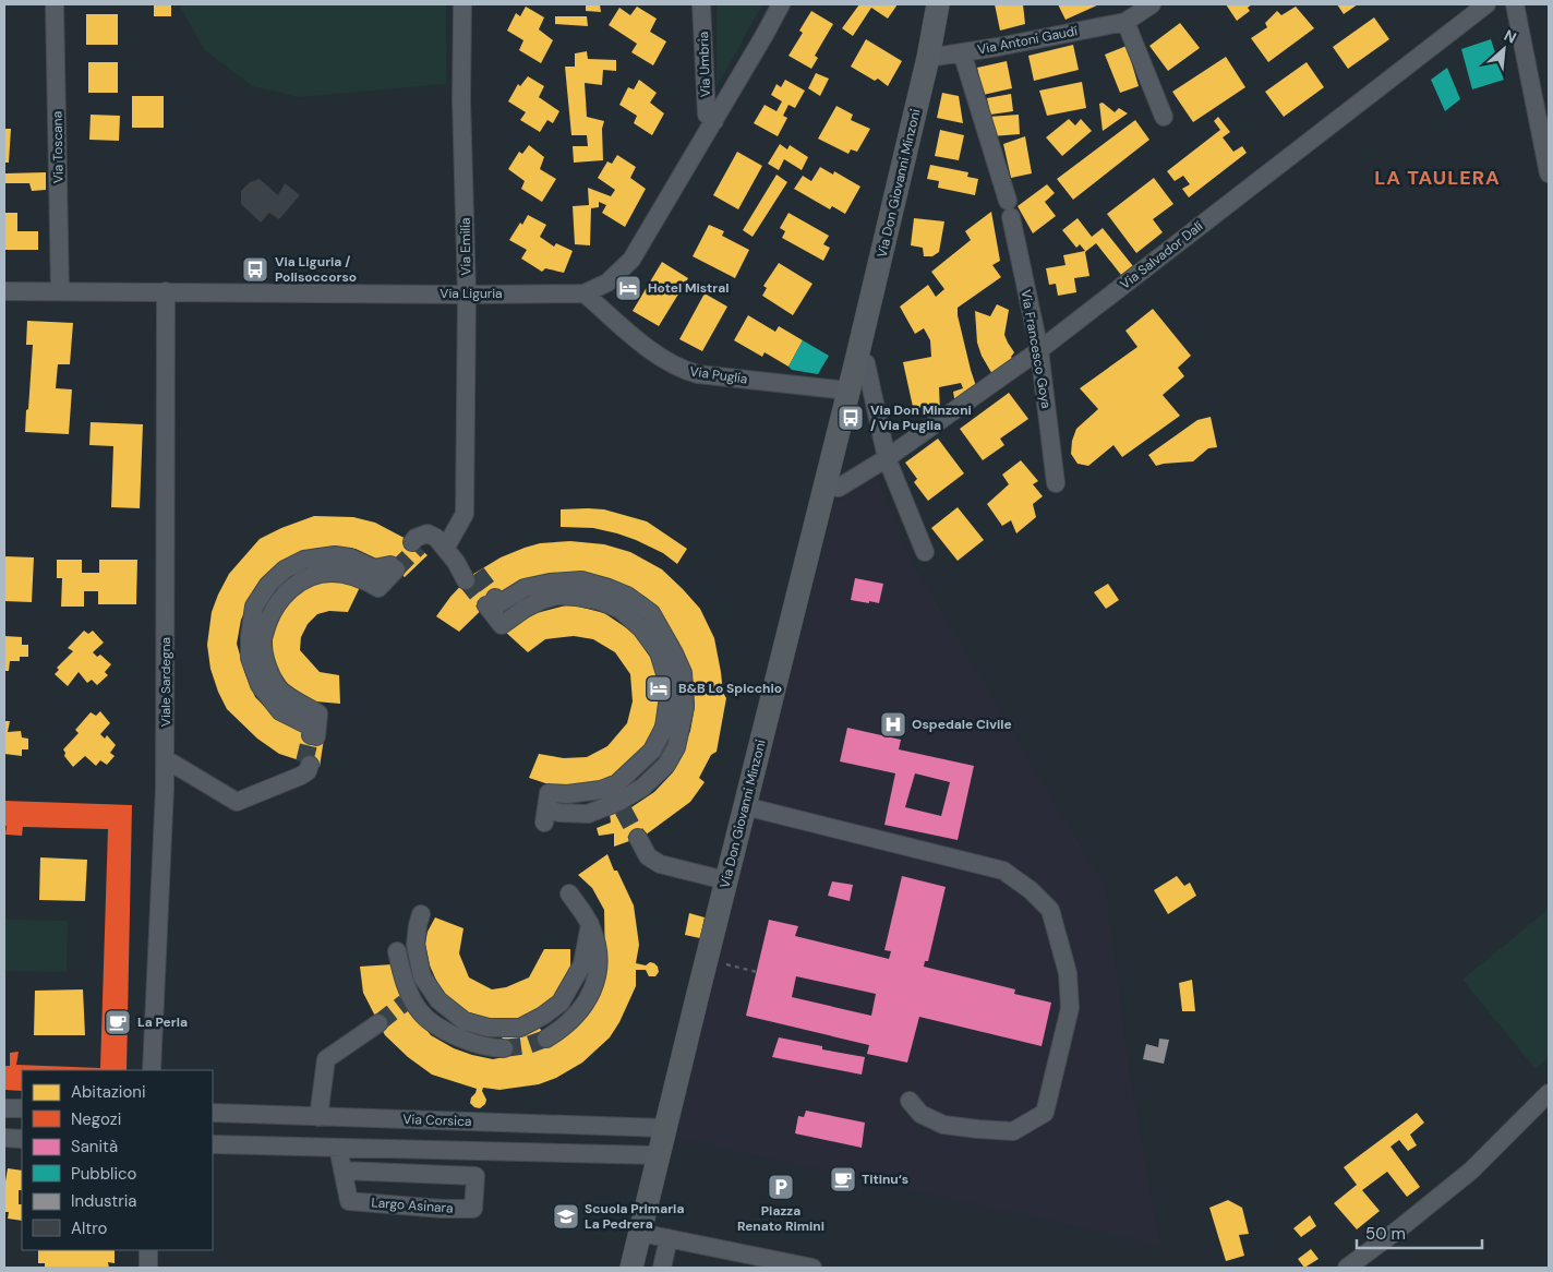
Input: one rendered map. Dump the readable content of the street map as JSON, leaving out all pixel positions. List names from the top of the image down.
{
  "streets": {
    "main road": ["Via Don Giovanni Minzoni"],
    "street": [
      "Via Antoni Gaudí",
      "Via Umbria",
      "Via Toscana",
      "Via Emilia",
      "Via Salvador Dalí",
      "Via Liguria",
      "Via Francesco Goya",
      "Via Puglia",
      "Viale Sardegna",
      "Via Corsica",
      "Largo Asinara"
    ]
  },
  "crossings": [
    ["Via Antoni Gaudí", "Via Don Giovanni Minzoni"],
    ["Via Antoni Gaudí", "Via Francesco Goya"],
    ["Via Umbria", "Via Liguria"],
    ["Via Toscana", "Via Liguria"],
    ["Via Don Giovanni Minzoni", "Via Salvador Dalí"],
    ["Via Don Giovanni Minzoni", "Via Puglia"],
    ["Via Don Giovanni Minzoni", "Via Corsica"],
    ["Via Emilia", "Via Liguria"],
    ["Via Salvador Dalí", "Via Francesco Goya"],
    ["Via Liguria", "Via Puglia"],
    ["Via Liguria", "Viale Sardegna"]
  ],
  "districts": ["LA TAULERA"],
  "places": {
    "bus stop": ["Via Liguria / Polisoccorso", "Via Don Minzoni / Via Puglia"],
    "hotel": ["Hotel Mistral", "B&B Lo Spicchio"],
    "hospital": ["Ospedale Civile"],
    "cafe": ["La Perla", "Titinu‘s"],
    "parking": ["Piazza Renato Rimini"],
    "school or university": ["Scuola Primaria La Pedrera"]
  },
  "legend": [
    "Abitazioni",
    "Negozi",
    "Sanità",
    "Pubblico",
    "Industria",
    "Altro"
  ],
  "scale_bar": "50 m",
  "north": "top right"
}
